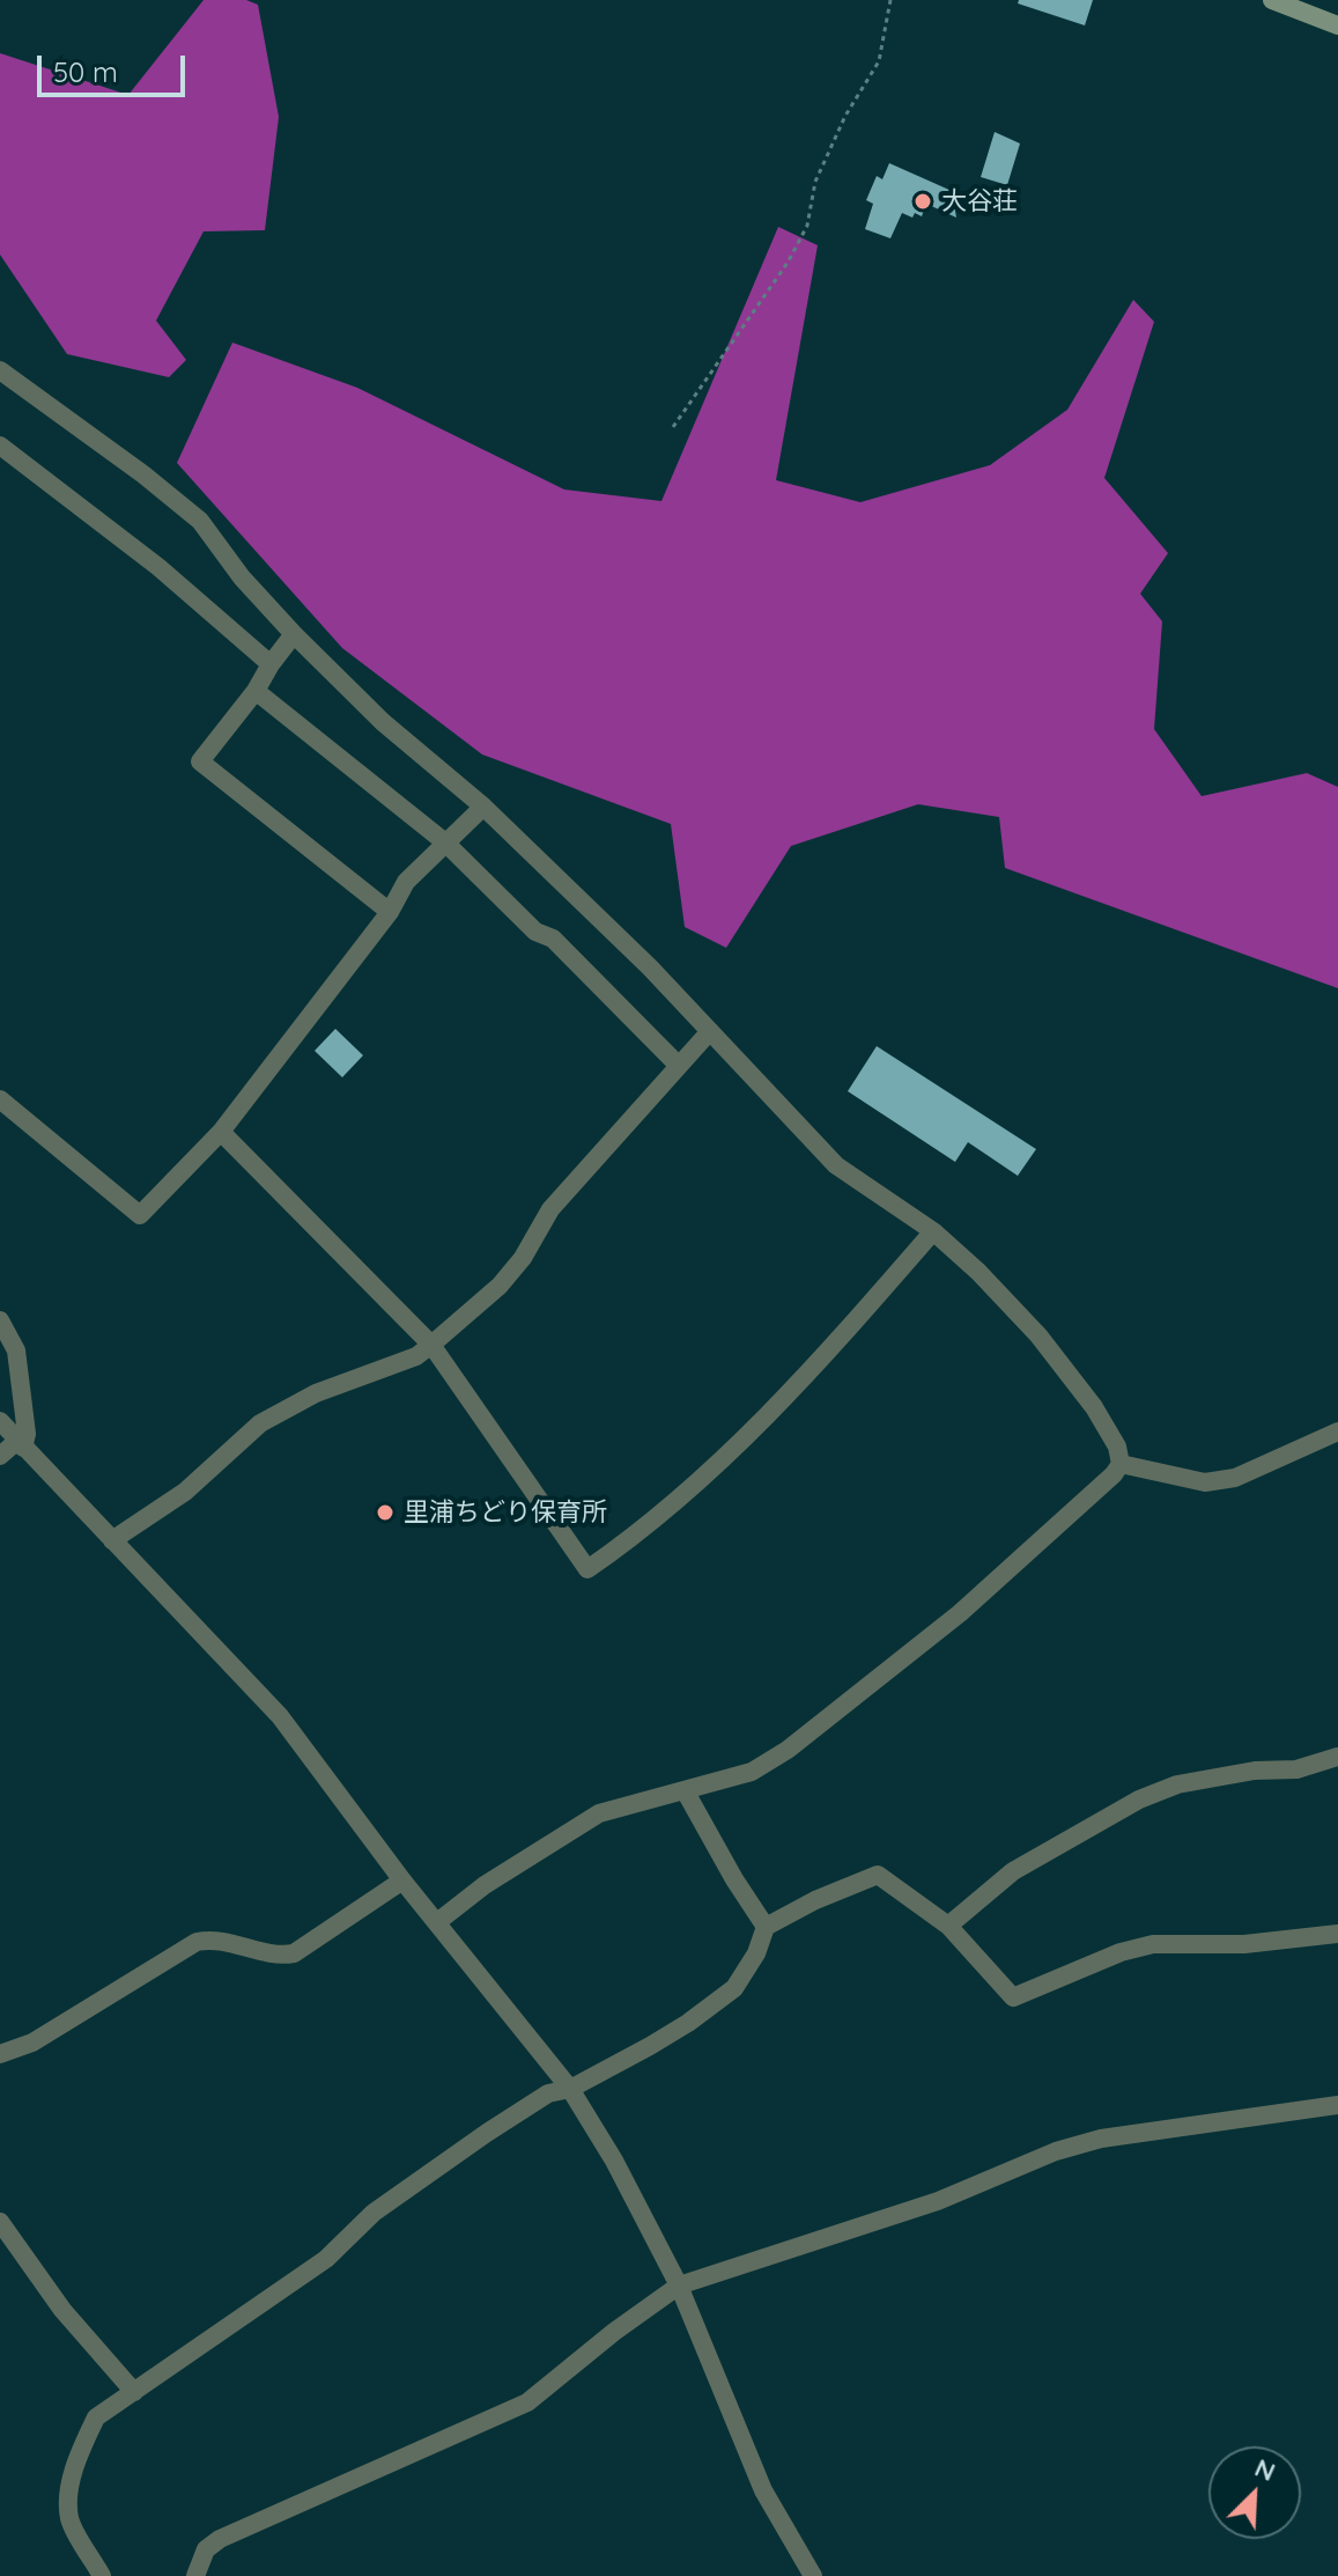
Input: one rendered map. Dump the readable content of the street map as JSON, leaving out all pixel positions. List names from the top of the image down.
{
  "places": ["大谷荘", "里浦ちどり保育所"],
  "scale_bar": "50 m",
  "north": "top right"
}
